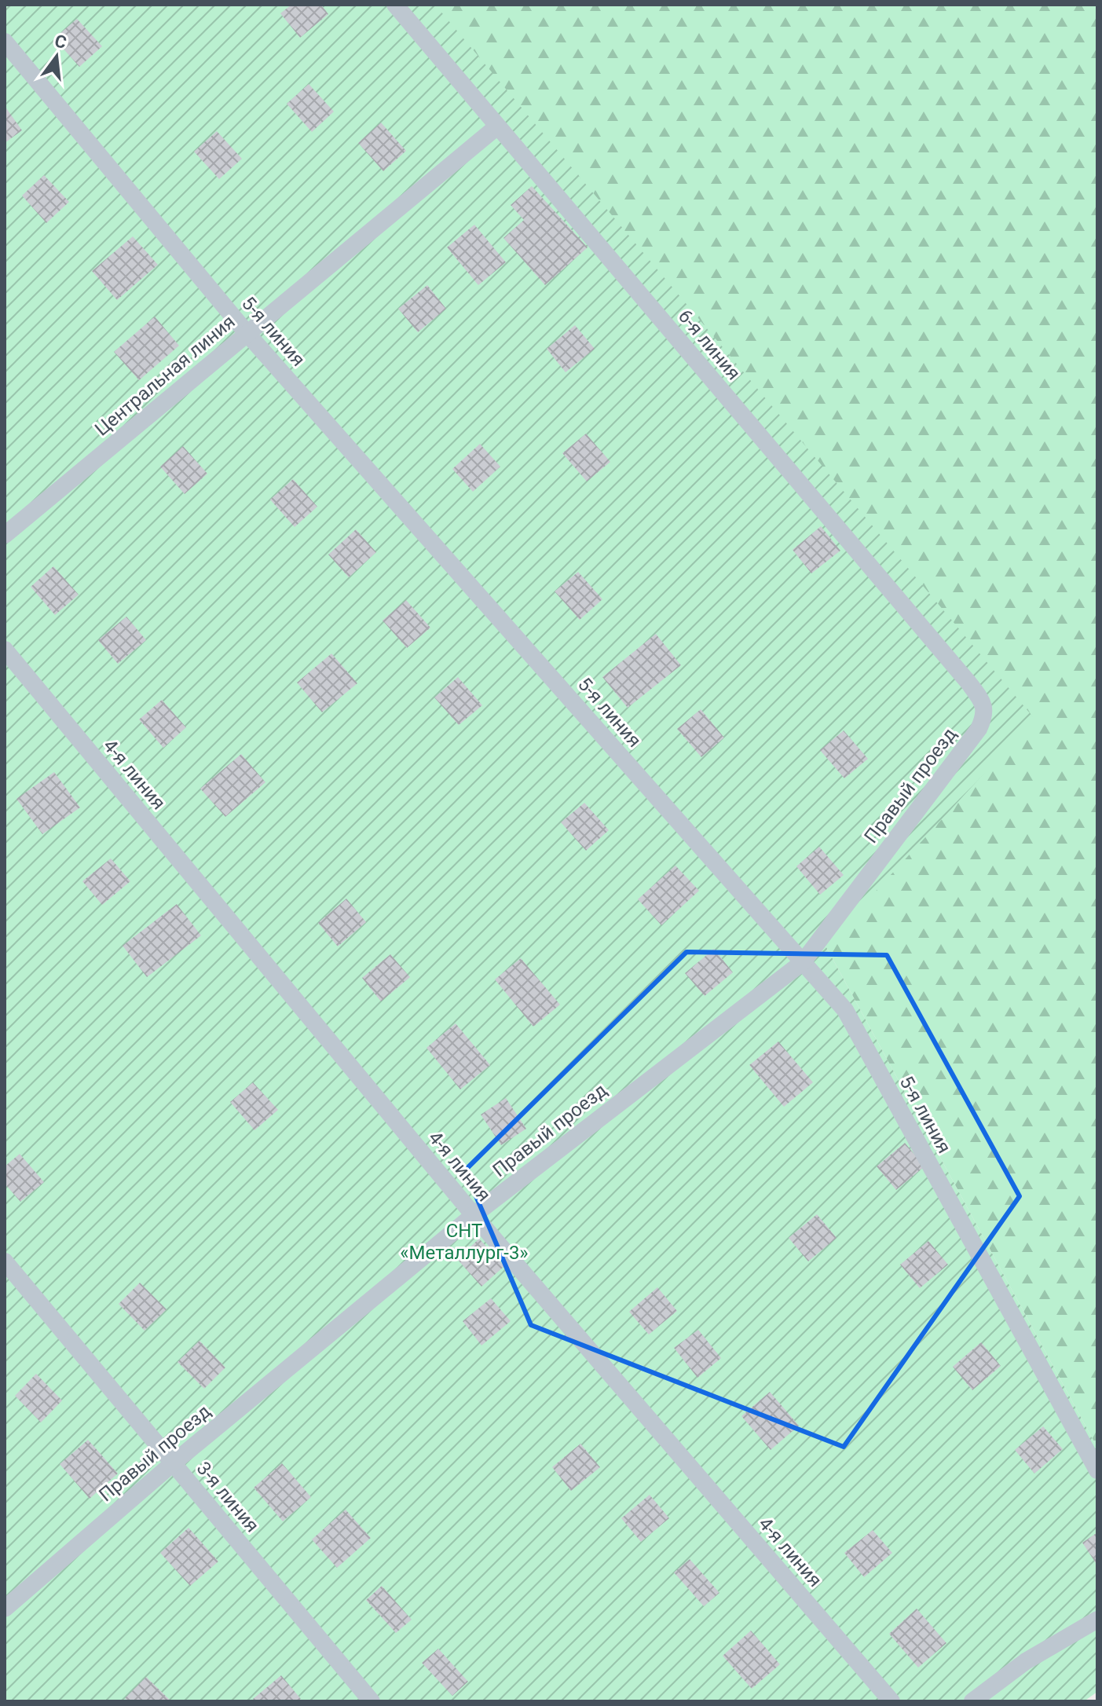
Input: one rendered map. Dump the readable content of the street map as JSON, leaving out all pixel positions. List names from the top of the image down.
{
  "streets": {
    "lane": [
      "5-я линия",
      "6-я линия",
      "Центральная линия",
      "4-я линия",
      "Правый проезд",
      "3-я линия"
    ]
  },
  "crossings": [
    ["5-я линия", "Центральная линия"],
    ["5-я линия", "Правый проезд"],
    ["6-я линия", "Центральная линия"],
    ["6-я линия", "Правый проезд"],
    ["4-я линия", "Правый проезд"],
    ["Правый проезд", "3-я линия"]
  ],
  "parks": ["СНТ «Металлург-3»"],
  "north": "top"
}
